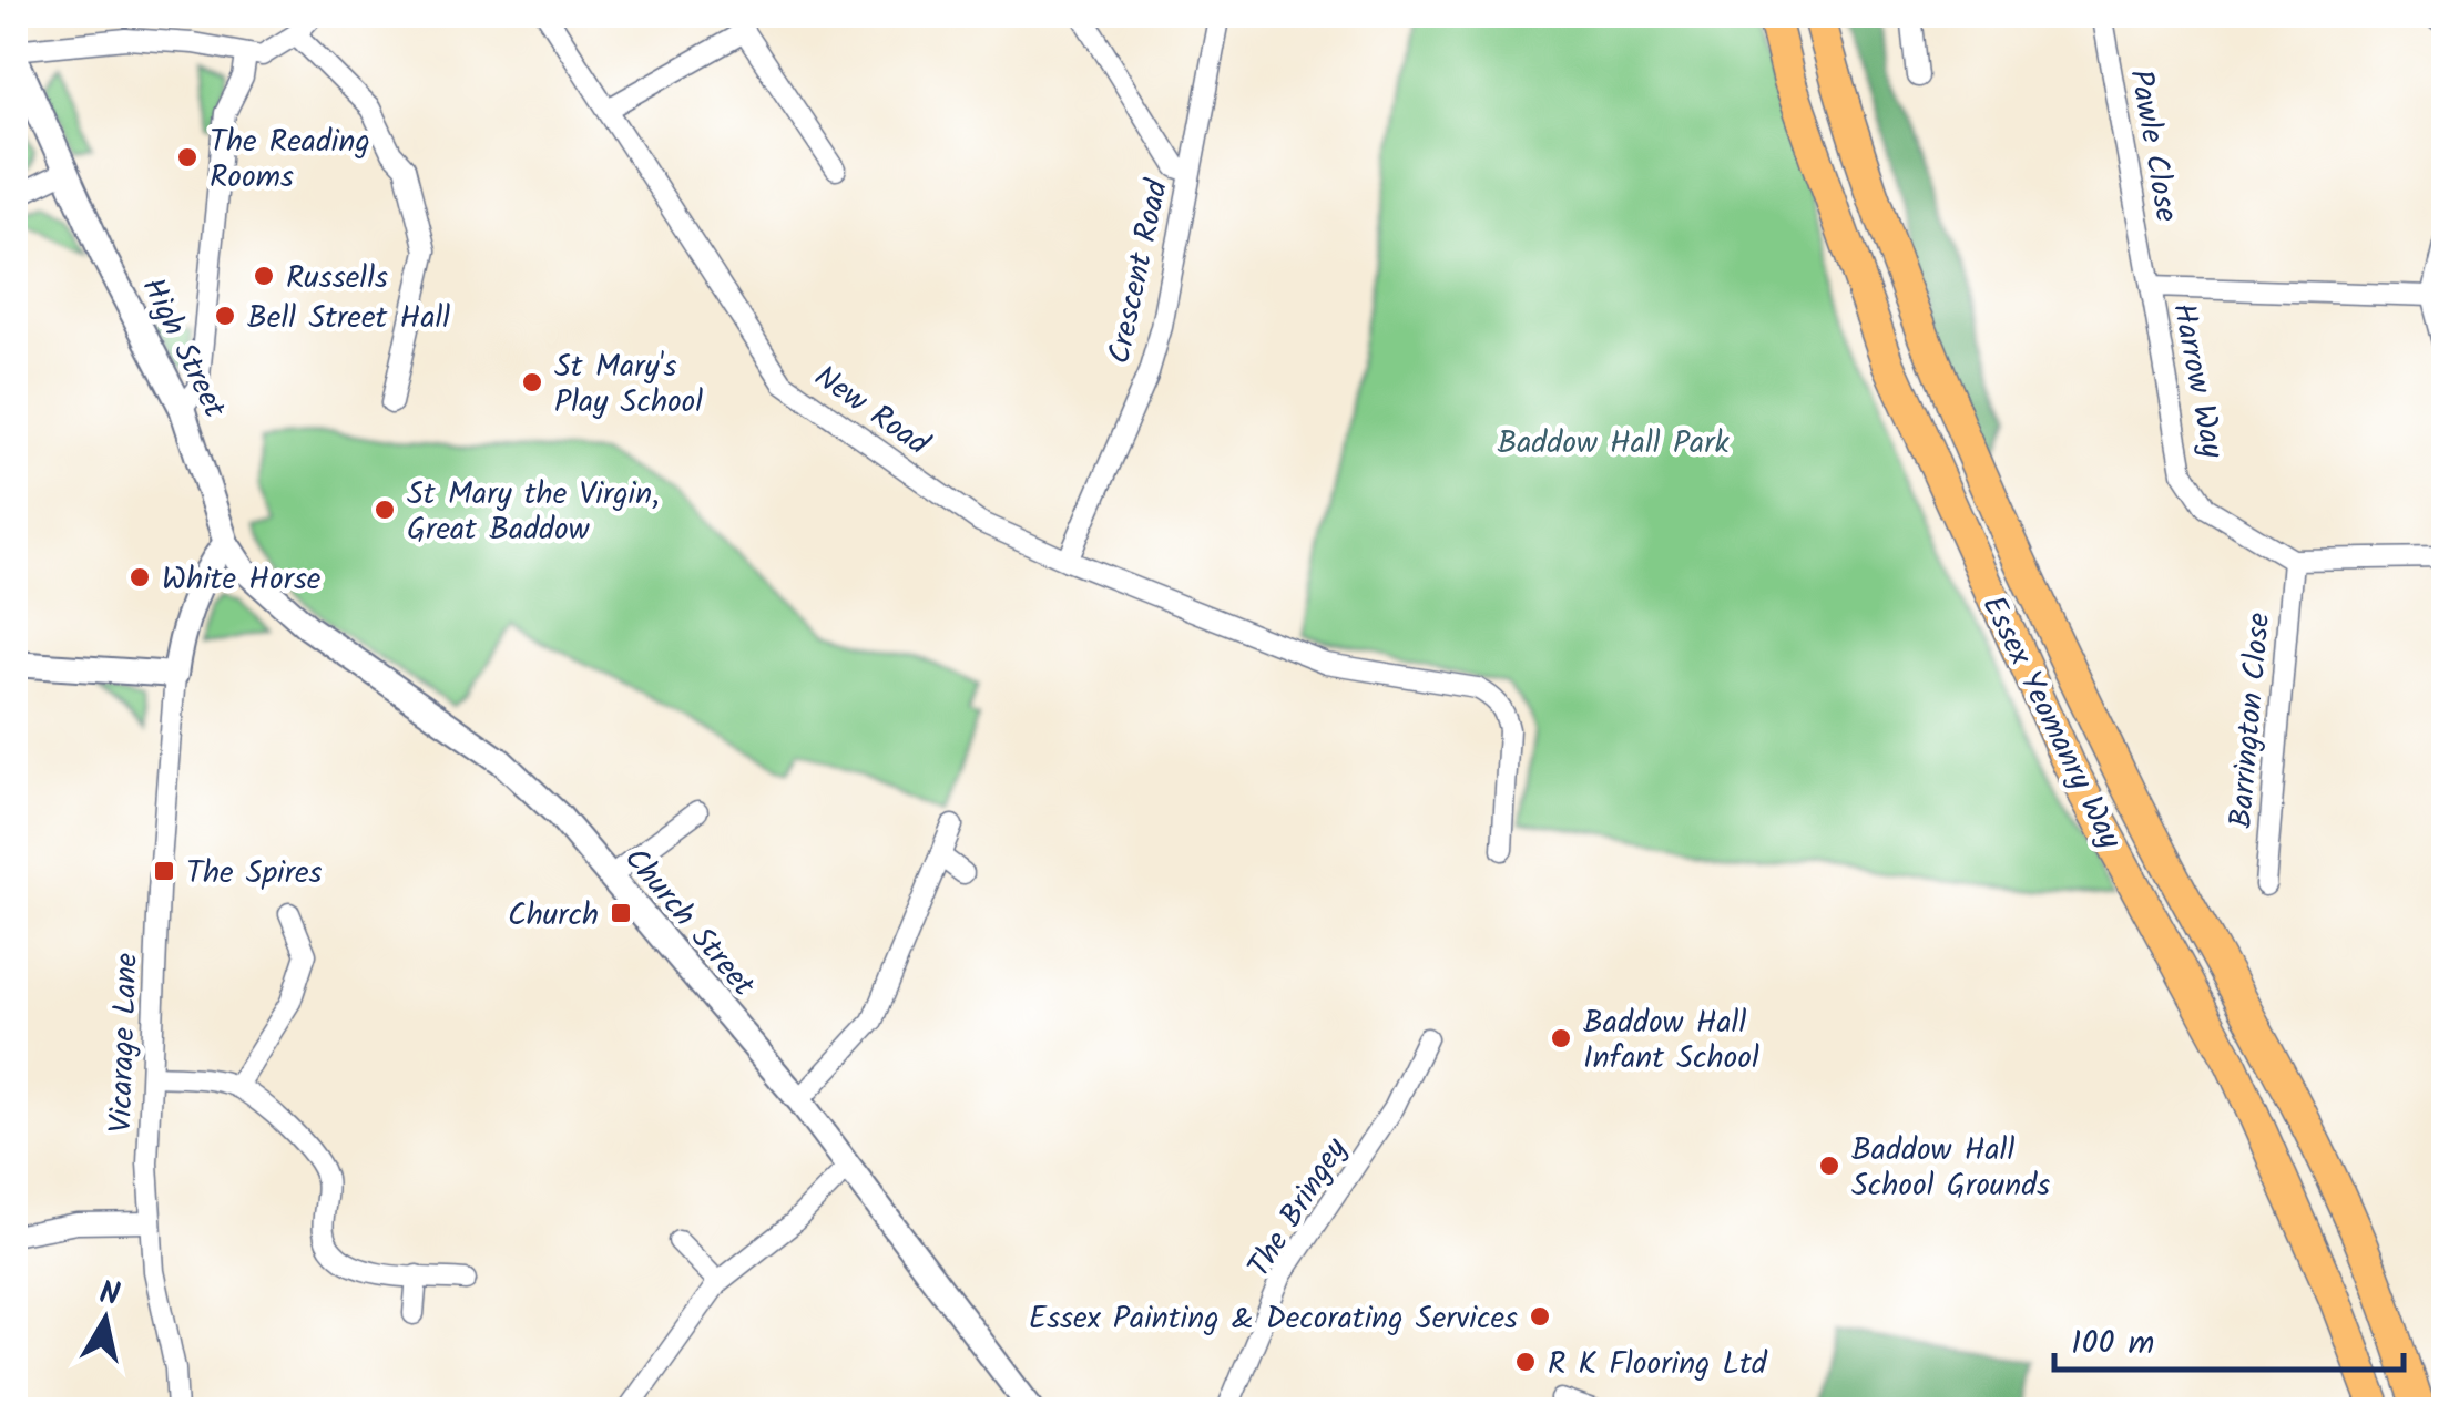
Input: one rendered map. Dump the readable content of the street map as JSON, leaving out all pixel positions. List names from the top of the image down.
{
  "streets": {
    "main road": ["Essex Yeomanry Way"],
    "street": [
      "Pawle Close",
      "Crescent Road",
      "High Street",
      "Harrow Way",
      "New Road",
      "Barrington Close",
      "Church Street",
      "Vicarage Lane",
      "The Bringey"
    ]
  },
  "crossings": [
    ["Pawle Close", "Harrow Way"],
    ["Crescent Road", "New Road"],
    ["High Street", "Church Street"],
    ["Harrow Way", "Barrington Close"]
  ],
  "parks": ["Baddow Hall Park"],
  "places": {
    "other": [
      "The Reading Rooms",
      "Russells",
      "Bell Street Hall",
      "St Mary's Play School",
      "St Mary the Virgin, Great Baddow",
      "White Horse",
      "Baddow Hall Infant School",
      "Baddow Hall School Grounds",
      "Essex Painting & Decorating Services",
      "R K Flooring Ltd"
    ],
    "transit": ["The Spires", "Church"]
  },
  "scale_bar": "100 m",
  "north": "top"
}
